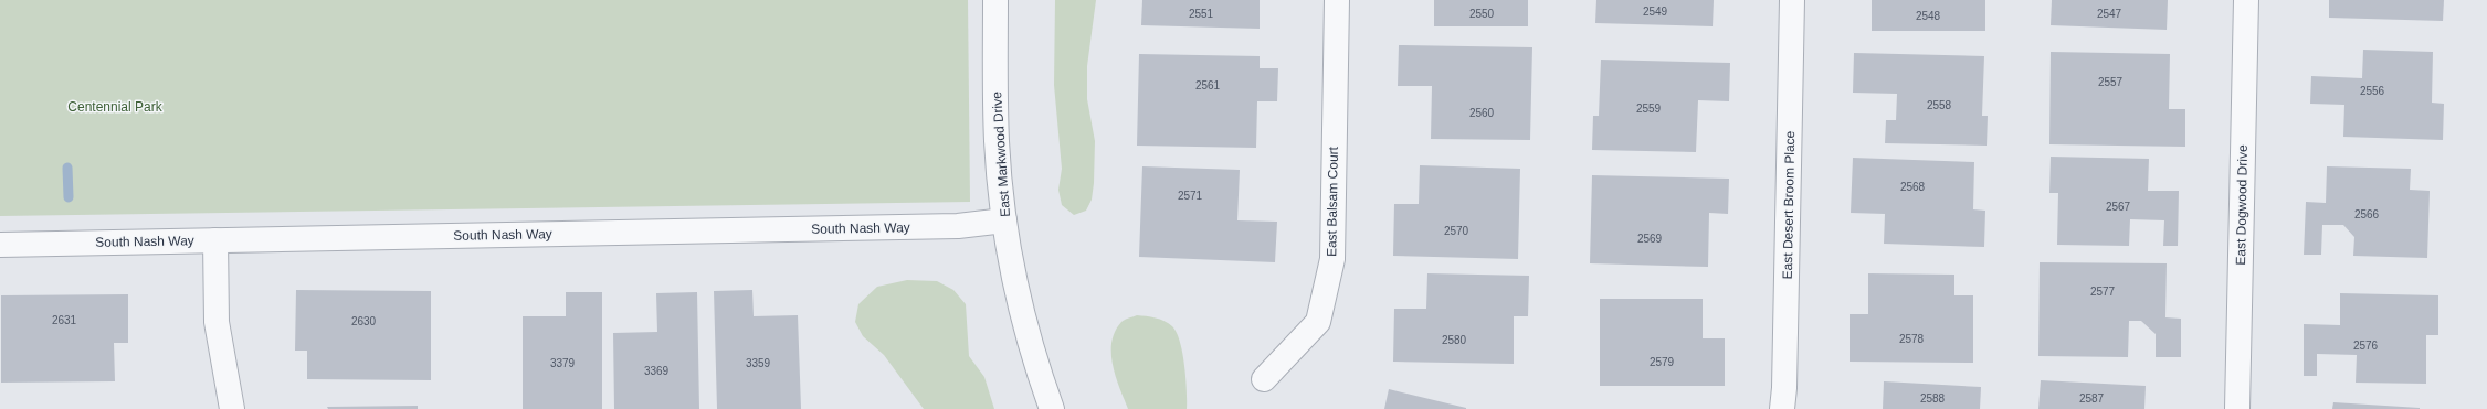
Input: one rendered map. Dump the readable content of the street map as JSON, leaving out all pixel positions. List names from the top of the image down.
{
  "streets": {
    "street": [
      "East Markwood Drive",
      "East Balsam Court",
      "East Desert Broom Place",
      "East Dogwood Drive",
      "South Nash Way"
    ]
  },
  "crossings": [
    ["East Markwood Drive", "South Nash Way"]
  ],
  "parks": ["Centennial Park"],
  "house_numbers": [
    "2549",
    "2551",
    "2550",
    "2547",
    "2548",
    "2557",
    "2561",
    "2556",
    "2558",
    "2559",
    "2560",
    "2568",
    "2571",
    "2567",
    "2566",
    "2570",
    "2569",
    "2577",
    "2631",
    "2630",
    "2578",
    "2580",
    "2576",
    "2579",
    "3379",
    "3359",
    "3369",
    "2588",
    "2587"
  ]
}
